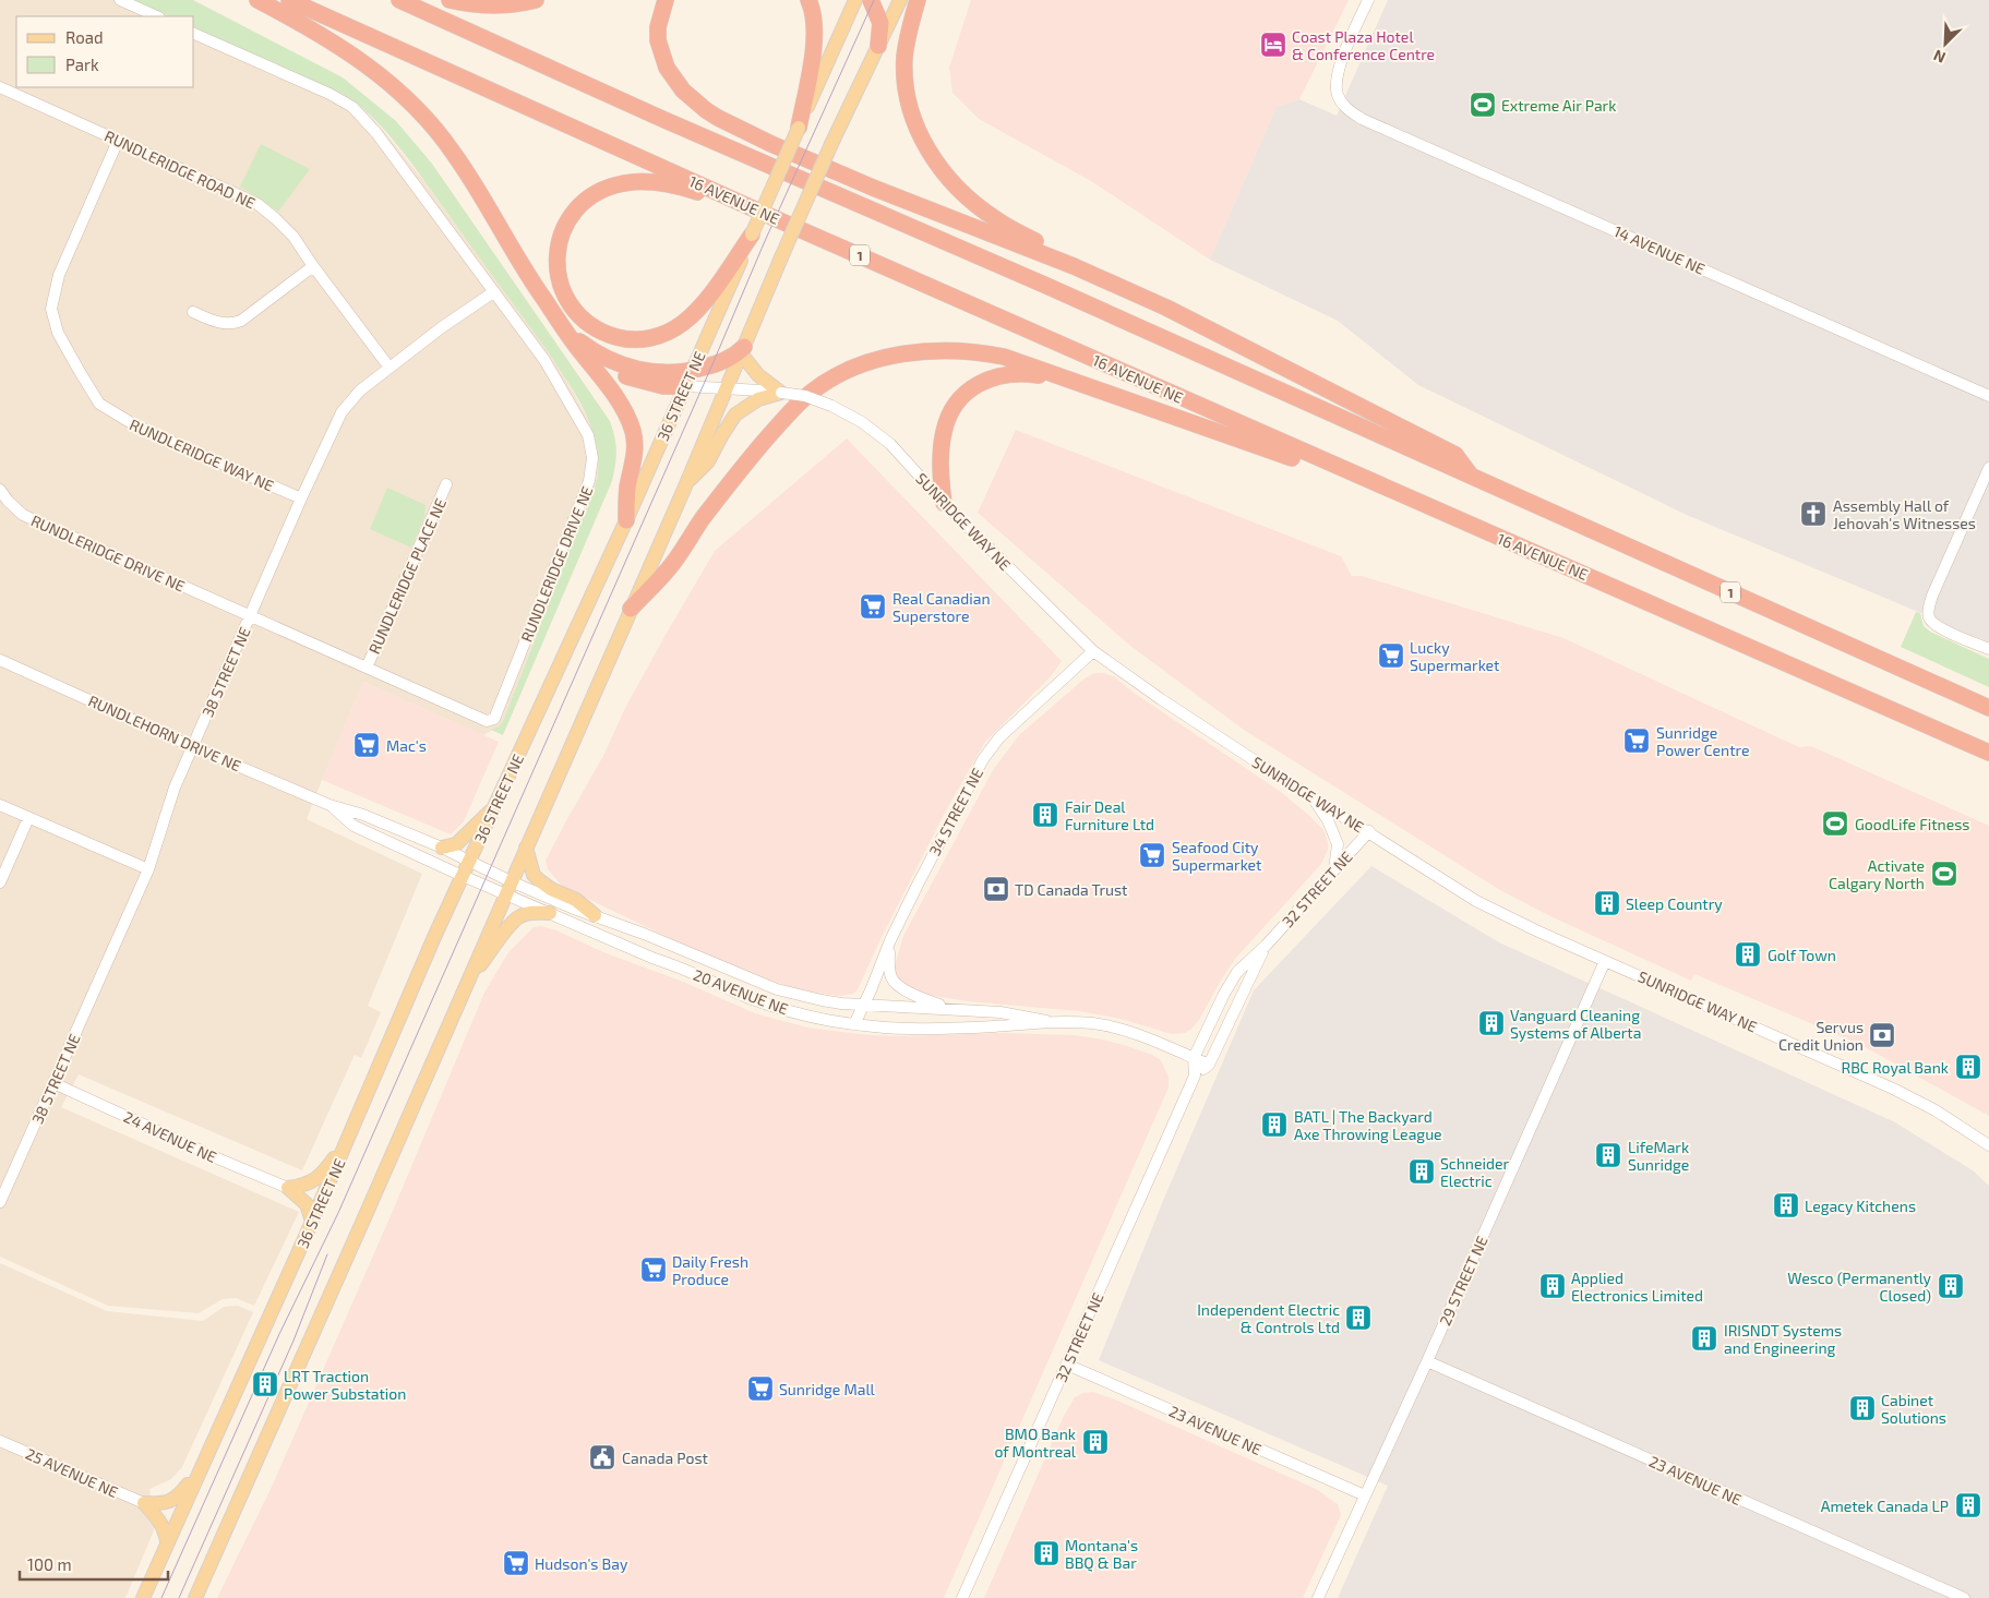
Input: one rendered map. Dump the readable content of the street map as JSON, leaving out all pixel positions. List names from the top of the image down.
{
  "streets": {
    "highway": ["16 AVENUE NE", "1"],
    "main road": ["36 STREET NE"],
    "street": [
      "RUNDLERIDGE ROAD NE",
      "14 AVENUE NE",
      "RUNDLERIDGE WAY NE",
      "SUNRIDGE WAY NE",
      "RUNDLERIDGE DRIVE NE",
      "RUNDLERIDGE PLACE NE",
      "38 STREET NE",
      "RUNDLEHORN DRIVE NE",
      "34 STREET NE",
      "32 STREET NE",
      "20 AVENUE NE",
      "24 AVENUE NE",
      "29 STREET NE",
      "23 AVENUE NE",
      "25 AVENUE NE"
    ]
  },
  "crossings": [
    ["RUNDLERIDGE ROAD NE", "RUNDLERIDGE WAY NE"],
    ["RUNDLERIDGE ROAD NE", "38 STREET NE"],
    ["36 STREET NE", "SUNRIDGE WAY NE"],
    ["36 STREET NE", "RUNDLEHORN DRIVE NE"],
    ["RUNDLERIDGE WAY NE", "38 STREET NE"],
    ["SUNRIDGE WAY NE", "34 STREET NE"],
    ["SUNRIDGE WAY NE", "32 STREET NE"],
    ["SUNRIDGE WAY NE", "29 STREET NE"],
    ["RUNDLERIDGE DRIVE NE", "RUNDLERIDGE PLACE NE"],
    ["RUNDLERIDGE DRIVE NE", "38 STREET NE"],
    ["38 STREET NE", "RUNDLEHORN DRIVE NE"],
    ["38 STREET NE", "24 AVENUE NE"],
    ["RUNDLEHORN DRIVE NE", "20 AVENUE NE"],
    ["34 STREET NE", "20 AVENUE NE"],
    ["32 STREET NE", "20 AVENUE NE"],
    ["32 STREET NE", "23 AVENUE NE"],
    ["29 STREET NE", "23 AVENUE NE"]
  ],
  "places": {
    "hotel": ["Coast Plaza Hotel & Conference Centre"],
    "sports": ["Extreme Air Park", "GoodLife Fitness", "Activate Calgary North"],
    "church": ["Assembly Hall of Jehovah's Witnesses"],
    "supermarket": [
      "Real Canadian Superstore",
      "Lucky Supermarket",
      "Sunridge Power Centre",
      "Mac's",
      "Seafood City Supermarket",
      "Daily Fresh Produce",
      "Sunridge Mall",
      "Hudson's Bay"
    ],
    "building": [
      "Fair Deal Furniture Ltd",
      "Sleep Country",
      "Golf Town",
      "Vanguard Cleaning Systems of Alberta",
      "RBC Royal Bank",
      "BATL | The Backyard Axe Throwing League",
      "LifeMark Sunridge",
      "Schneider Electric",
      "Legacy Kitchens",
      "Applied Electronics Limited",
      "Wesco (Permanently Closed)",
      "Independent Electric & Controls Ltd",
      "IRISNDT Systems and Engineering",
      "LRT Traction Power Substation",
      "Cabinet Solutions",
      "BMO Bank of Montreal",
      "Ametek Canada LP",
      "Montana's BBQ & Bar"
    ],
    "bank": ["TD Canada Trust", "Servus Credit Union"],
    "public building": ["Canada Post"]
  },
  "legend": ["Road", "Park"],
  "scale_bar": "100 m",
  "north": "bottom left"
}
